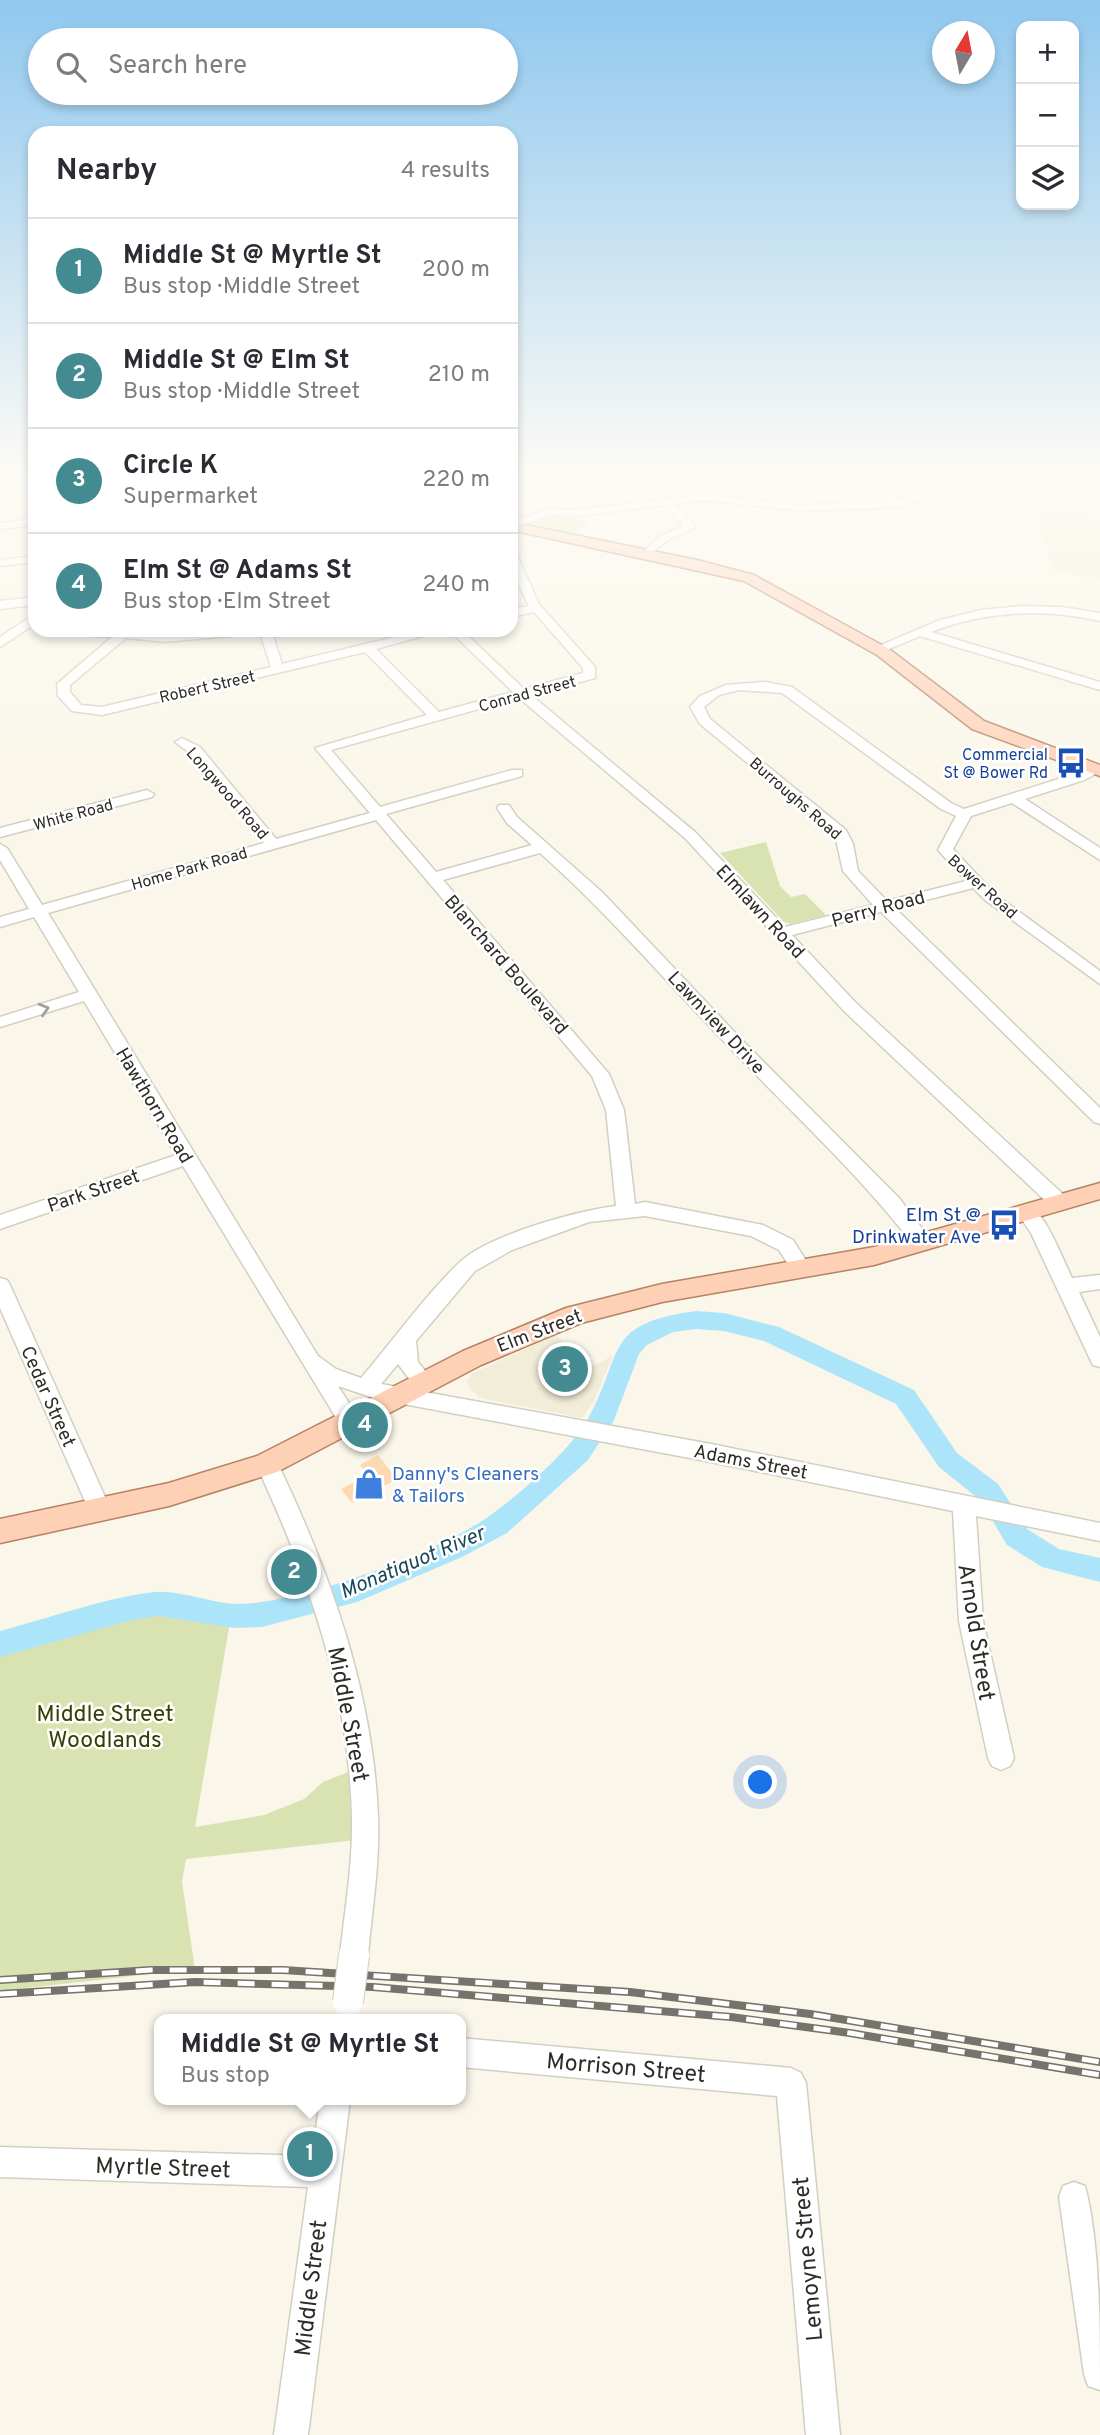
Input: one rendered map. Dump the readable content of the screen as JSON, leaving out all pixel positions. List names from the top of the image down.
{
  "streets": {
    "main road": ["Elm Street"],
    "street": [
      "Robert Street",
      "Conrad Street",
      "Longwood Road",
      "Burroughs Road",
      "White Road",
      "Home Park Road",
      "Bower Road",
      "Perry Road",
      "Elmlawn Road",
      "Blanchard Boulevard",
      "Lawnview Drive",
      "Hawthorn Road",
      "Park Street",
      "Cedar Street",
      "Adams Street",
      "Arnold Street",
      "Middle Street",
      "Morrison Street",
      "Myrtle Street",
      "Lemoyne Street"
    ]
  },
  "crossings": [
    ["Conrad Street", "Elmlawn Road"],
    ["Conrad Street", "Blanchard Boulevard"],
    ["Longwood Road", "Home Park Road"],
    ["Burroughs Road", "Bower Road"],
    ["Burroughs Road", "Perry Road"],
    ["Home Park Road", "Blanchard Boulevard"],
    ["Home Park Road", "Hawthorn Road"],
    ["Bower Road", "Perry Road"],
    ["Perry Road", "Elmlawn Road"],
    ["Elmlawn Road", "Elm Street"],
    ["Lawnview Drive", "Elm Street"],
    ["Hawthorn Road", "Park Street"],
    ["Hawthorn Road", "Elm Street"],
    ["Hawthorn Road", "Adams Street"],
    ["Elm Street", "Cedar Street"],
    ["Elm Street", "Adams Street"],
    ["Elm Street", "Middle Street"],
    ["Adams Street", "Arnold Street"],
    ["Middle Street", "Myrtle Street"],
    ["Morrison Street", "Lemoyne Street"]
  ],
  "water": ["Monatiquot River"],
  "parks": ["Middle Street Woodlands"],
  "places": {
    "bus stop": ["Commercial St @ Bower Rd", "Elm St @ Drinkwater Ave"],
    "shop": ["Danny's Cleaners & Tailors"]
  },
  "north": "top",
  "page": {
    "map_buttons": ["+", "−"],
    "search": "Search here",
    "heading": ["Nearby", "4 results"],
    "list": [
      {
        "mark": "1",
        "name": "Middle St @ Myrtle St",
        "note": "Bus stop · Middle Street",
        "value": "200 m"
      },
      {
        "mark": "2",
        "name": "Middle St @ Elm St",
        "note": "Bus stop · Middle Street",
        "value": "210 m"
      },
      {
        "mark": "3",
        "name": "Circle K",
        "note": "Supermarket",
        "value": "220 m"
      },
      {
        "mark": "4",
        "name": "Elm St @ Adams St",
        "note": "Bus stop · Elm Street",
        "value": "240 m"
      }
    ],
    "pins": [
      "3",
      "4",
      "2",
      "1"
    ],
    "popup": ["Middle St @ Myrtle St", "Bus stop"]
  }
}
